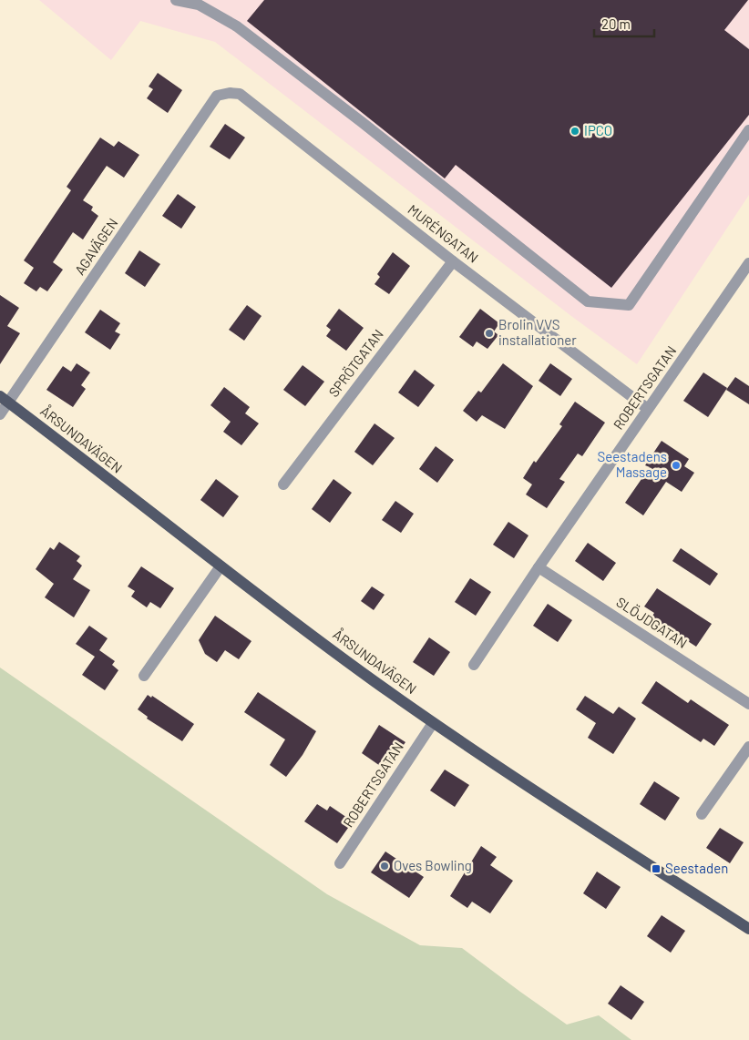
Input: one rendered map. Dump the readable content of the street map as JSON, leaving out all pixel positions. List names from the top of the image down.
{
  "streets": {
    "main road": ["ÅRSUNDAVÄGEN"],
    "street": [
      "MURÉNGATAN",
      "AGAVÄGEN",
      "SPRÖTGATAN",
      "ROBERTSGATAN",
      "SLÖJDGATAN"
    ]
  },
  "crossings": [
    ["MURÉNGATAN", "AGAVÄGEN"],
    ["MURÉNGATAN", "SPRÖTGATAN"],
    ["MURÉNGATAN", "ROBERTSGATAN"],
    ["AGAVÄGEN", "ÅRSUNDAVÄGEN"],
    ["ROBERTSGATAN", "ÅRSUNDAVÄGEN"],
    ["ROBERTSGATAN", "SLÖJDGATAN"]
  ],
  "places": {
    "other": [
      "IPCO",
      "Brolin VVS installationer",
      "Seestadens Massage",
      "Oves Bowling"
    ],
    "transit": ["Seestaden"]
  },
  "scale_bar": "20 m"
}
